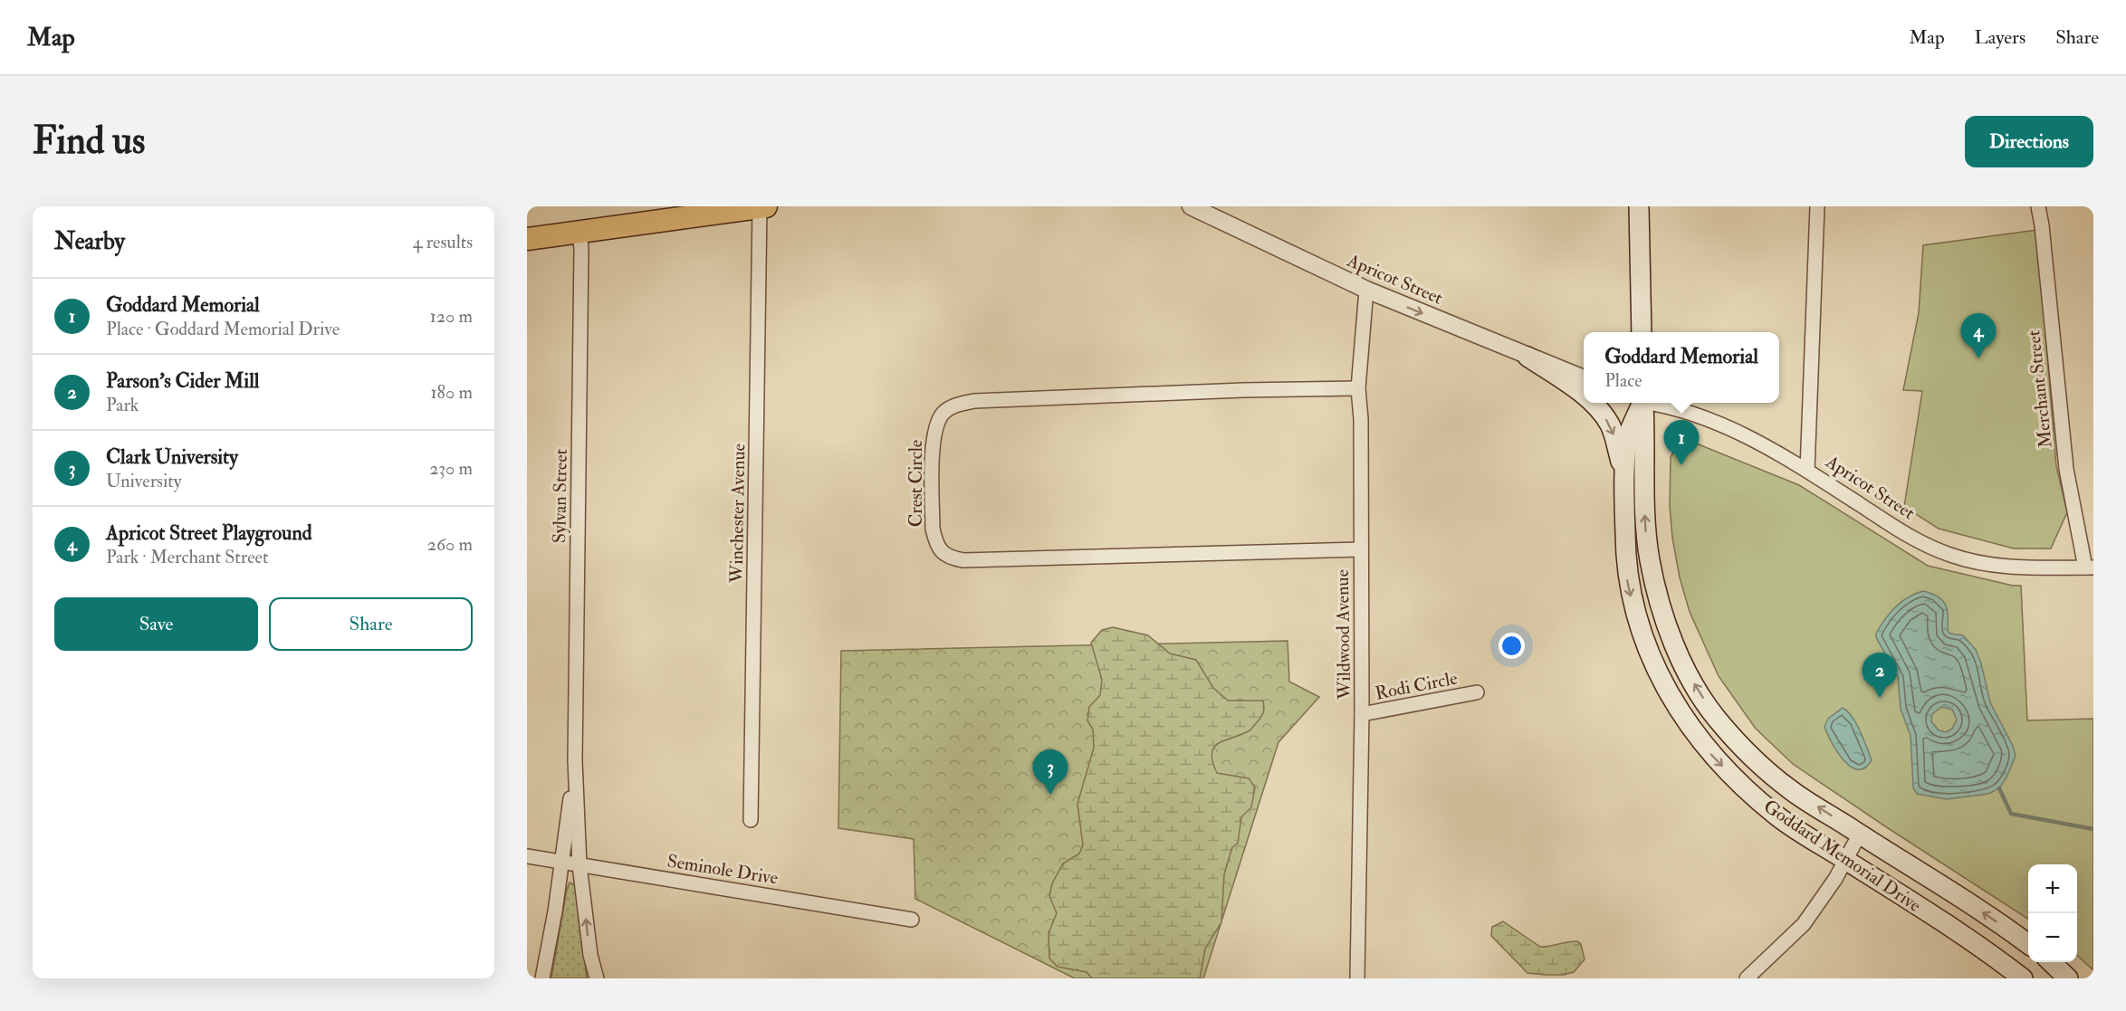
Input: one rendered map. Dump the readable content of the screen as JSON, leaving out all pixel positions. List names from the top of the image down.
{
  "streets": {
    "main road": ["Goddard Memorial Drive"],
    "street": [
      "Apricot Street",
      "Merchant Street",
      "Crest Circle",
      "Sylvan Street",
      "Winchester Avenue",
      "Wildwood Avenue",
      "Rodi Circle",
      "Seminole Drive"
    ]
  },
  "crossings": [
    ["Apricot Street", "Merchant Street"],
    ["Apricot Street", "Wildwood Avenue"],
    ["Crest Circle", "Wildwood Avenue"],
    ["Sylvan Street", "Seminole Drive"],
    ["Wildwood Avenue", "Rodi Circle"]
  ],
  "page": {
    "header": "Map",
    "nav": ["Map", "Layers", "Share"],
    "buttons": [
      "Directions",
      ["Save", "Share"]
    ],
    "title": "Find us",
    "heading": ["Nearby", "4 results"],
    "list": [
      {
        "mark": "1",
        "name": "Goddard Memorial",
        "note": "Place · Goddard Memorial Drive",
        "value": "120 m"
      },
      {
        "mark": "2",
        "name": "Parson's Cider Mill",
        "note": "Park",
        "value": "180 m"
      },
      {
        "mark": "3",
        "name": "Clark University",
        "note": "University",
        "value": "230 m"
      },
      {
        "mark": "4",
        "name": "Apricot Street Playground",
        "note": "Park · Merchant Street",
        "value": "260 m"
      }
    ],
    "pins": [
      "4",
      "1",
      "2",
      "3"
    ],
    "popup": ["Goddard Memorial", "Place"],
    "map_buttons": ["+", "−"]
  }
}
